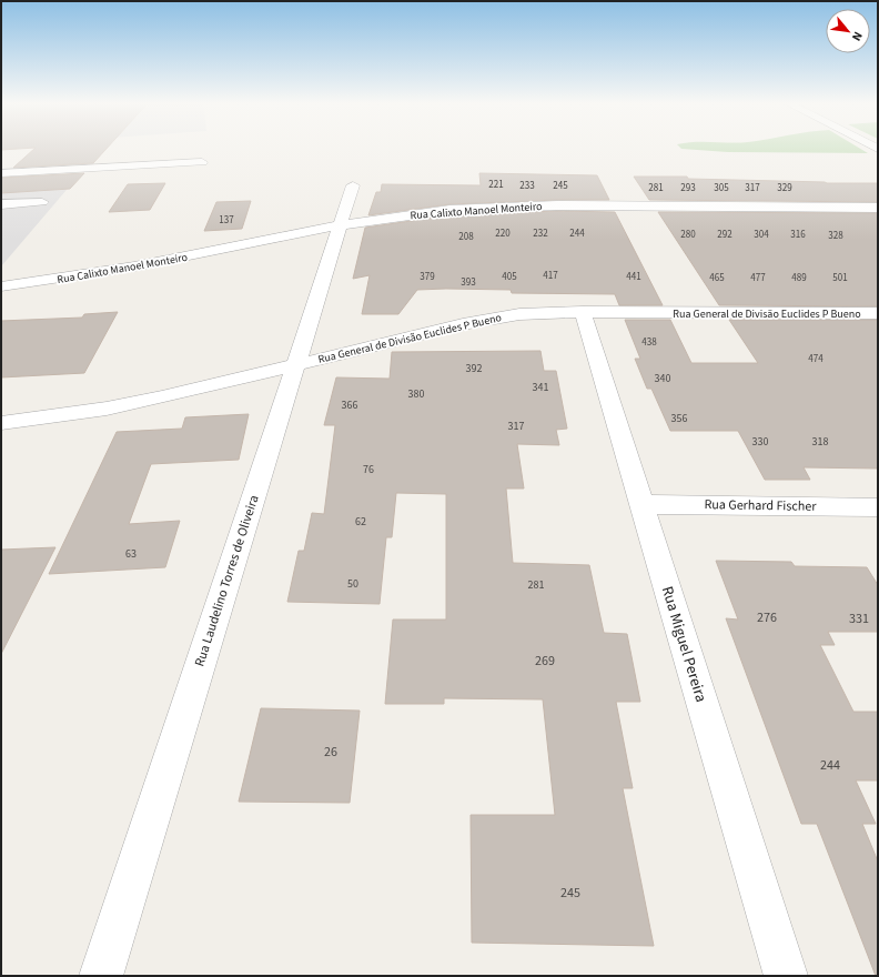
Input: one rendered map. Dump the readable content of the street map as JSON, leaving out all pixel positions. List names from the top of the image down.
{
  "streets": {
    "street": [
      "Rua Calixto Manoel Monteiro",
      "Rua General de Divisão Euclides P Bueno",
      "Rua Gerhard Fischer",
      "Rua Laudelino Torres de Oliveira",
      "Rua Miguel Pereira"
    ]
  },
  "crossings": [
    ["Rua Calixto Manoel Monteiro", "Rua Laudelino Torres de Oliveira"],
    ["Rua General de Divisão Euclides P Bueno", "Rua Laudelino Torres de Oliveira"],
    ["Rua General de Divisão Euclides P Bueno", "Rua Miguel Pereira"],
    ["Rua Gerhard Fischer", "Rua Miguel Pereira"]
  ],
  "house_numbers": [
    "221",
    "233",
    "245",
    "281",
    "293",
    "305",
    "317",
    "329",
    "137",
    "220",
    "232",
    "244",
    "280",
    "292",
    "304",
    "316",
    "328",
    "208",
    "417",
    "379",
    "405",
    "441",
    "465",
    "477",
    "489",
    "501",
    "393",
    "438",
    "474",
    "392",
    "340",
    "341",
    "380",
    "366",
    "356",
    "317",
    "330",
    "318",
    "76",
    "62",
    "63",
    "50",
    "281",
    "276",
    "331",
    "269",
    "26",
    "244",
    "245"
  ],
  "north": "bottom right"
}
